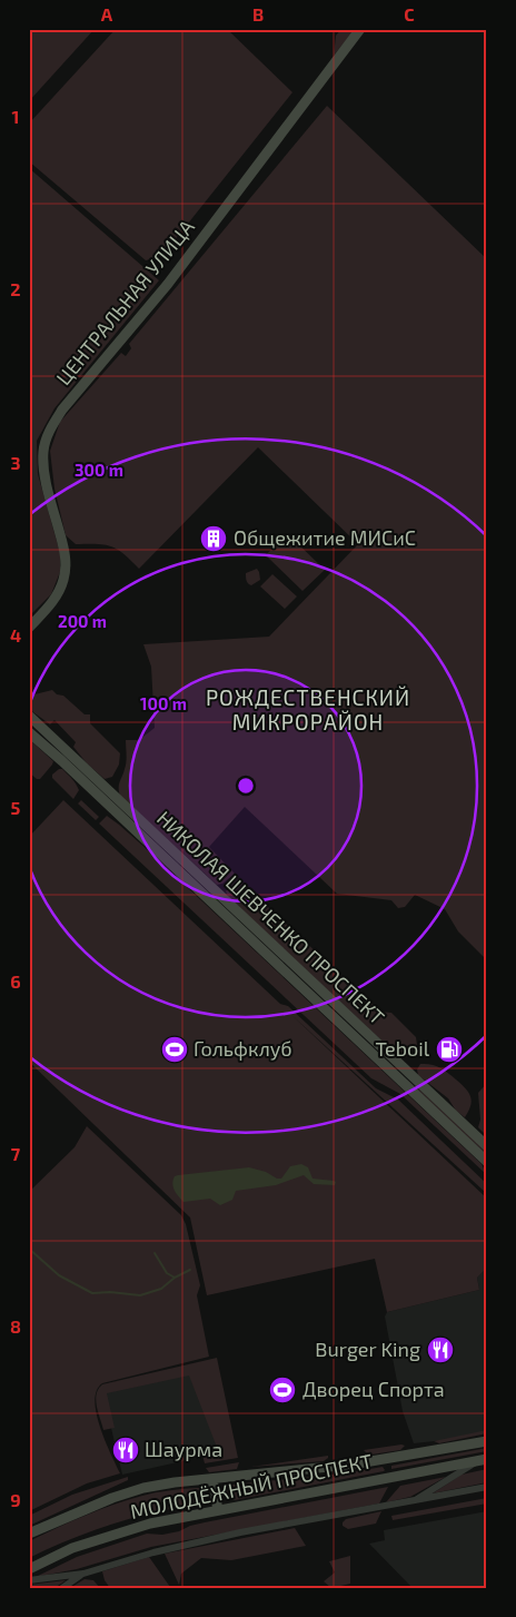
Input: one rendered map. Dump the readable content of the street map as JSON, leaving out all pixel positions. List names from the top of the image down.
{
  "streets": {
    "main road": ["ЦЕНТРАЛЬНАЯ УЛИЦА", "НИКОЛАЯ ШЕВЧЕНКО ПРОСПЕКТ", "МОЛОДЁЖНЫЙ ПРОСПЕКТ"]
  },
  "districts": ["РОЖДЕСТВЕНСКИЙ МИКРОРАЙОН"],
  "places": {
    "building": ["Общежитие МИСиС"],
    "sports": ["Гольфклуб", "Дворец Спорта"],
    "fuel station": ["Teboil"],
    "restaurant": ["Burger King", "Шаурма"]
  },
  "grid": {
    "columns": ["A", "B", "C"],
    "rows": [
      "1",
      "2",
      "3",
      "4",
      "5",
      "6",
      "7",
      "8",
      "9"
    ]
  },
  "rings": ["300 m", "200 m", "100 m"]
}
